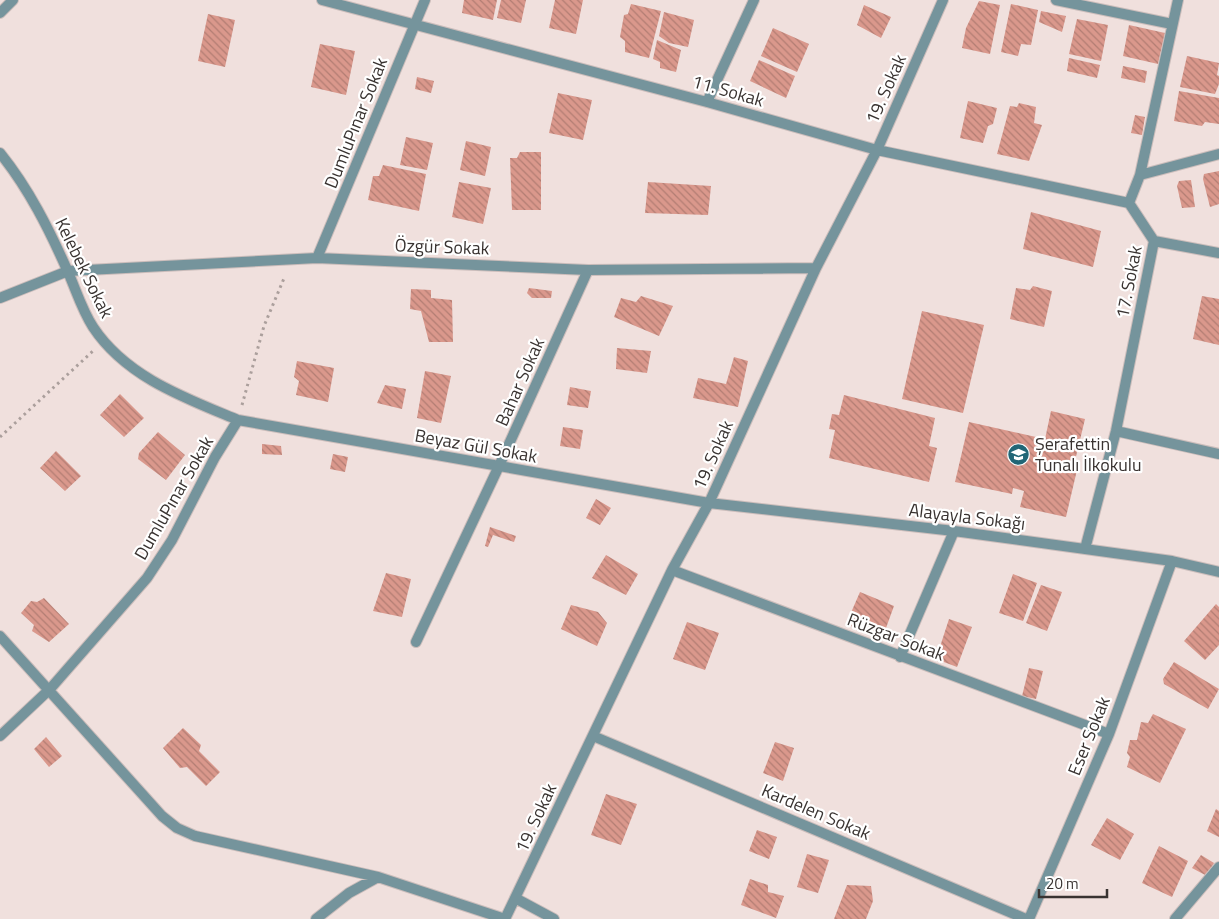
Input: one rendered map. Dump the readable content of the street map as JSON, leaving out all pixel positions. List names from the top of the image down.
{
  "streets": {
    "street": [
      "19. Sokak",
      "11. Sokak",
      "DumluPınar Sokak",
      "Özgür Sokak",
      "Kelebek Sokak",
      "17. Sokak",
      "Bahar Sokak",
      "Beyaz Gül Sokak",
      "Alayayla Sokağı",
      "Rüzgar Sokak",
      "Eser Sokak",
      "Kardelen Sokak"
    ]
  },
  "crossings": [
    ["19. Sokak", "11. Sokak"],
    ["19. Sokak", "Özgür Sokak"],
    ["19. Sokak", "Beyaz Gül Sokak"],
    ["19. Sokak", "Alayayla Sokağı"],
    ["19. Sokak", "Rüzgar Sokak"],
    ["19. Sokak", "Kardelen Sokak"],
    ["11. Sokak", "DumluPınar Sokak"],
    ["11. Sokak", "17. Sokak"],
    ["DumluPınar Sokak", "Özgür Sokak"],
    ["DumluPınar Sokak", "Kelebek Sokak"],
    ["DumluPınar Sokak", "Beyaz Gül Sokak"],
    ["Özgür Sokak", "Kelebek Sokak"],
    ["Özgür Sokak", "Bahar Sokak"],
    ["Kelebek Sokak", "Beyaz Gül Sokak"],
    ["17. Sokak", "Alayayla Sokağı"],
    ["Bahar Sokak", "Beyaz Gül Sokak"],
    ["Beyaz Gül Sokak", "Alayayla Sokağı"],
    ["Alayayla Sokağı", "Eser Sokak"],
    ["Rüzgar Sokak", "Eser Sokak"],
    ["Eser Sokak", "Kardelen Sokak"]
  ],
  "places": {
    "school or university": ["Şerafettin Tunalı İlkokulu"]
  },
  "scale_bar": "20 m"
}
